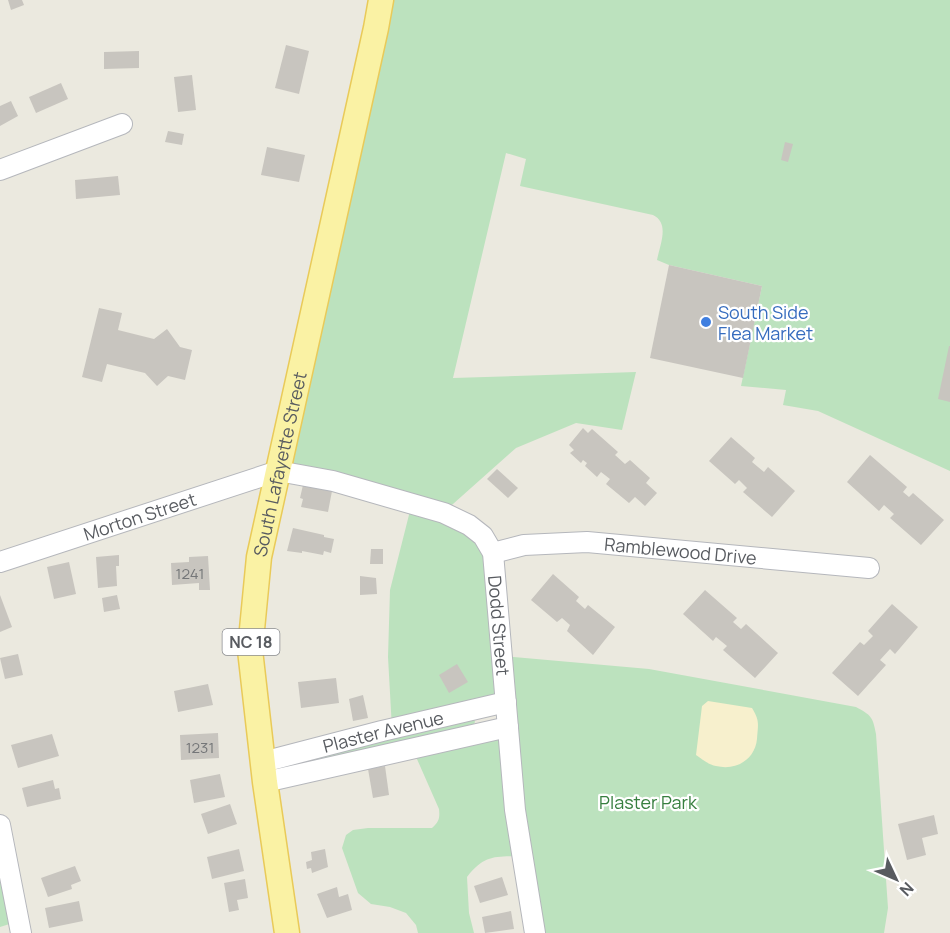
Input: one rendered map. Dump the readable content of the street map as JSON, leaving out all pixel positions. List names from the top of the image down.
{
  "streets": {
    "main road": ["South Lafayette Street", "NC 18"],
    "street": [
      "Morton Street",
      "Ramblewood Drive",
      "Dodd Street",
      "Plaster Avenue"
    ]
  },
  "crossings": [
    ["South Lafayette Street", "Morton Street"],
    ["South Lafayette Street", "Dodd Street"],
    ["South Lafayette Street", "Plaster Avenue"],
    ["Morton Street", "Dodd Street"],
    ["Ramblewood Drive", "Dodd Street"],
    ["Dodd Street", "Plaster Avenue"]
  ],
  "parks": ["Plaster Park"],
  "places": ["South Side Flea Market"],
  "house_numbers": ["1241", "1231"],
  "north": "bottom right"
}
